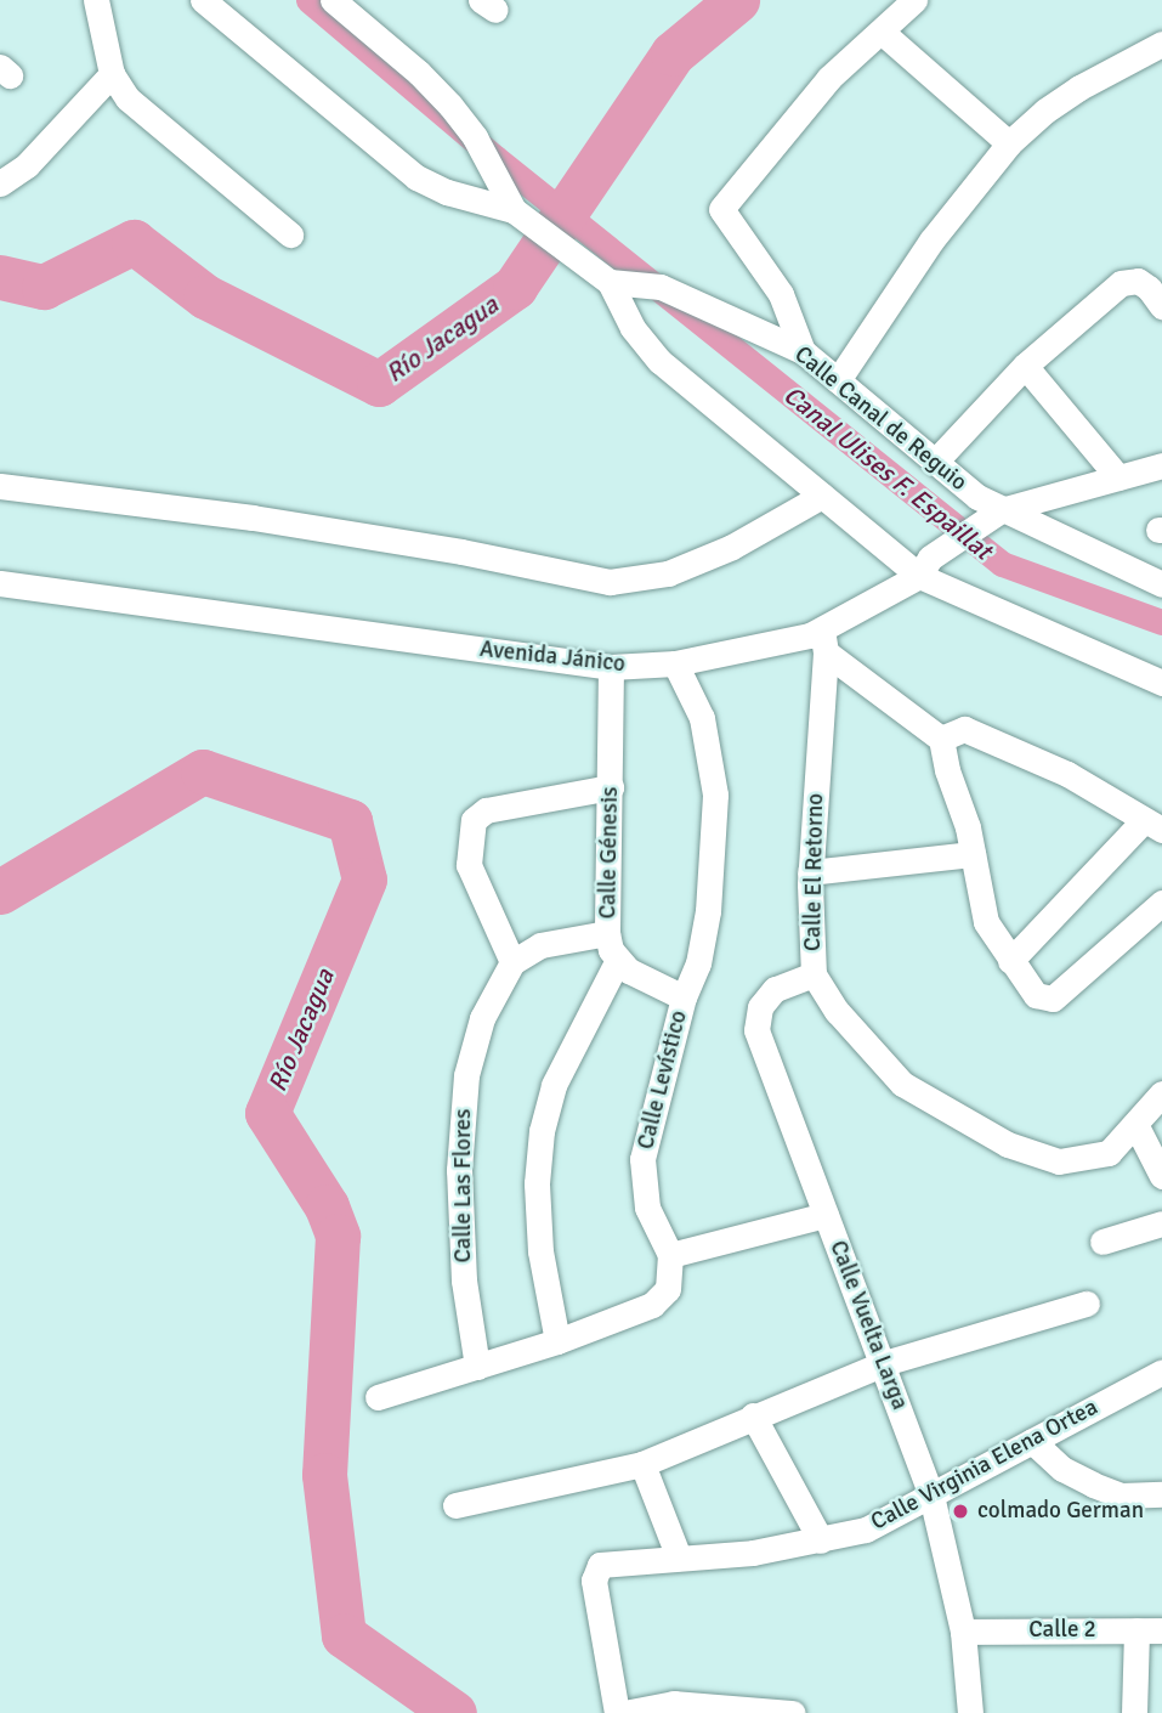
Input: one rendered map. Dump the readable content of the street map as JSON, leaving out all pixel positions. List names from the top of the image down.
{
  "streets": {
    "street": [
      "Calle Canal de Reguio",
      "Avenida Jánico",
      "Calle Génesis",
      "Calle El Retorno",
      "Calle Levístico",
      "Calle Las Flores",
      "Calle Vuelta Larga",
      "Calle Virginia Elena Ortea",
      "Calle 2"
    ]
  },
  "crossings": [
    ["Calle Canal de Reguio", "Avenida Jánico"],
    ["Avenida Jánico", "Calle Génesis"],
    ["Avenida Jánico", "Calle El Retorno"],
    ["Avenida Jánico", "Calle Levístico"],
    ["Calle El Retorno", "Calle Vuelta Larga"],
    ["Calle Vuelta Larga", "Calle Virginia Elena Ortea"],
    ["Calle Vuelta Larga", "Calle 2"]
  ],
  "water": ["Río Jacagua", "Canal Ulises F. Espaillat"],
  "places": ["colmado German"]
}
